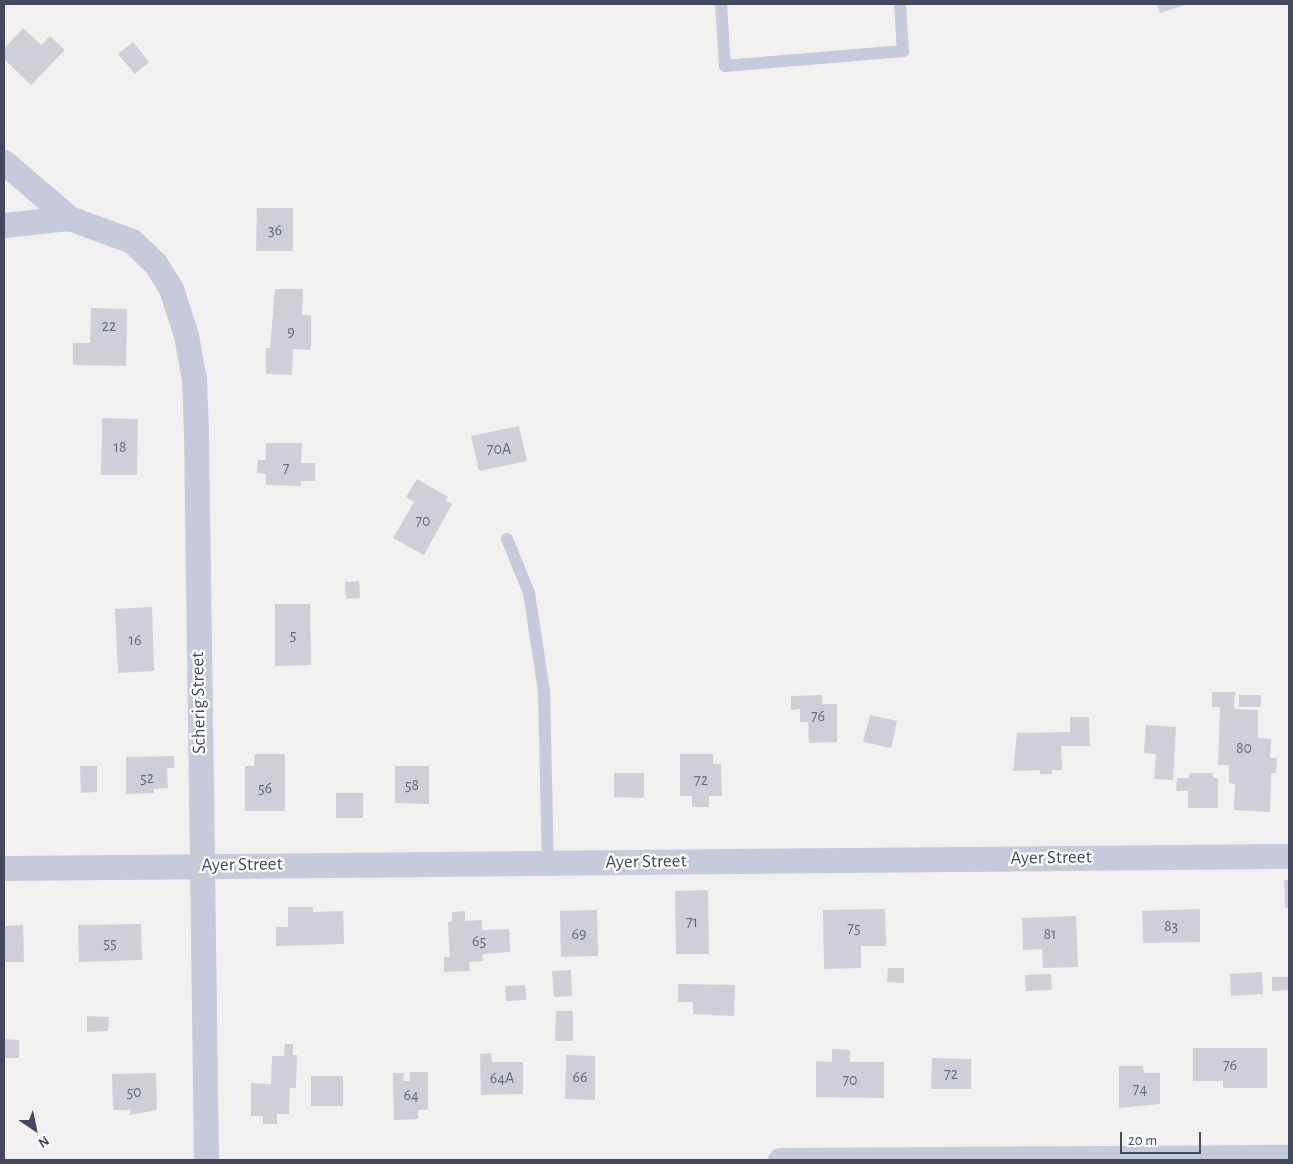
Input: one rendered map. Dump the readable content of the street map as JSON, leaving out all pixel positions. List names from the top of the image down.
{
  "streets": {
    "street": ["Scherig Street", "Ayer Street"]
  },
  "crossings": [
    ["Scherig Street", "Ayer Street"]
  ],
  "house_numbers": [
    "36",
    "22",
    "9",
    "18",
    "70A",
    "7",
    "70",
    "5",
    "16",
    "76",
    "80",
    "52",
    "72",
    "58",
    "56",
    "71",
    "83",
    "75",
    "69",
    "81",
    "65",
    "55",
    "76",
    "72",
    "66",
    "64A",
    "70",
    "74",
    "50",
    "64"
  ],
  "scale_bar": "20 m",
  "north": "bottom right"
}
